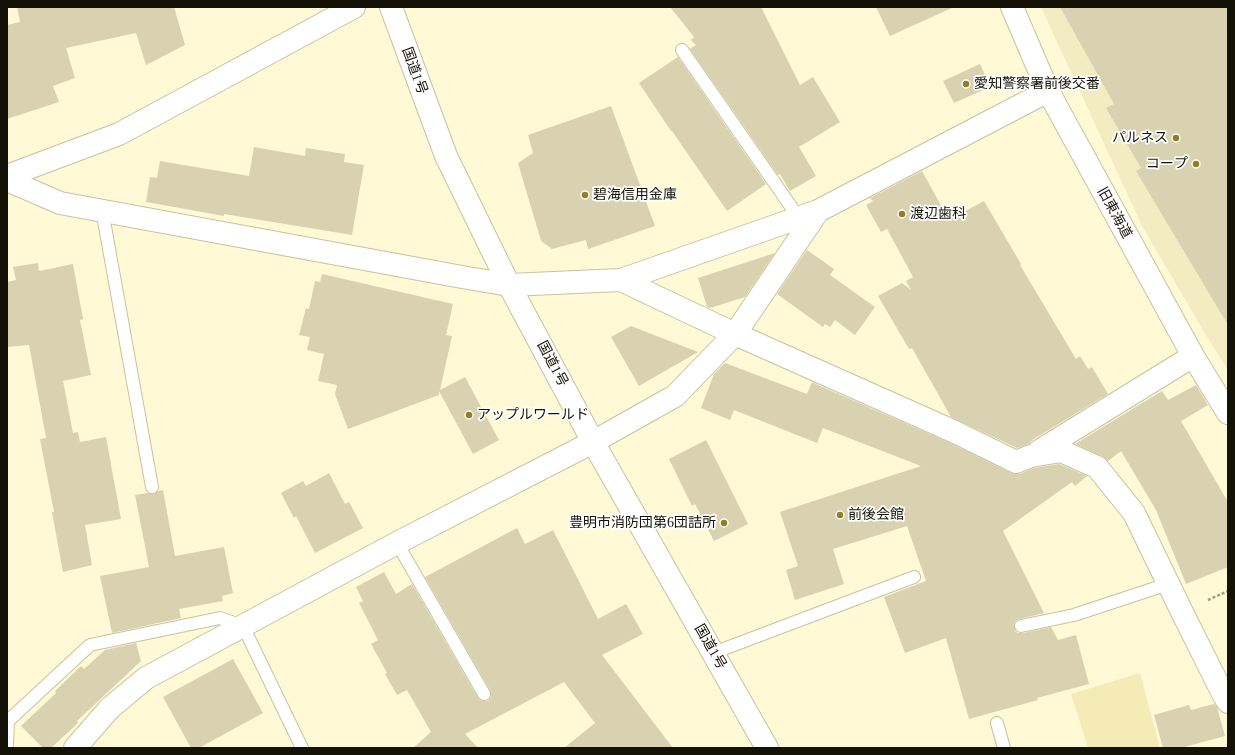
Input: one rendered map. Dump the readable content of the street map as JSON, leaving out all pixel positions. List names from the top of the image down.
{
  "streets": {
    "main road": ["国道1号", "旧東海道"]
  },
  "places": [
    "愛知警察署前後交番",
    "パルネス",
    "コープ",
    "碧海信用金庫",
    "渡辺歯科",
    "アップルワールド",
    "前後会館",
    "豊明市消防団第6団詰所"
  ]
}
